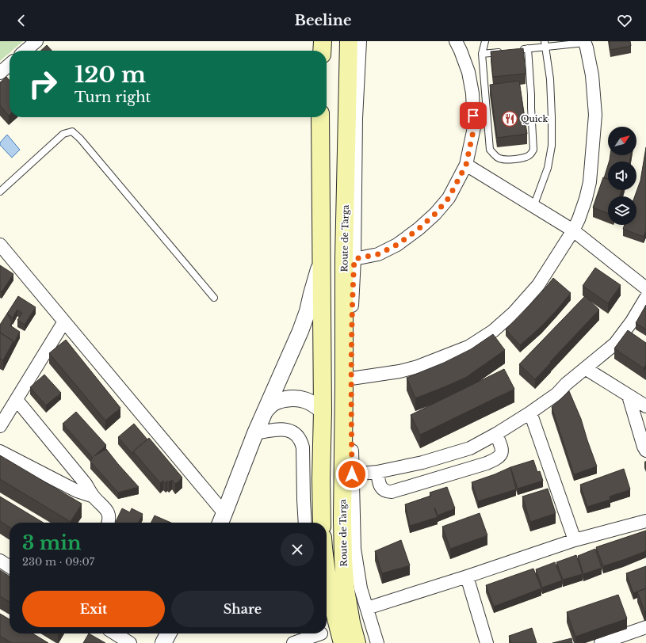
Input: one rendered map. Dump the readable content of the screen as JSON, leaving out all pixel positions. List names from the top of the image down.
{
  "streets": {
    "main road": ["Route de Targa"]
  },
  "places": {
    "restaurant": ["Quick"]
  },
  "north": "top right",
  "page": {
    "header": "Beeline",
    "turn": ["120 m", "Turn right"],
    "heading": ["3 min", "230 m · 09:07"],
    "buttons": ["Exit", "Share"]
  }
}
